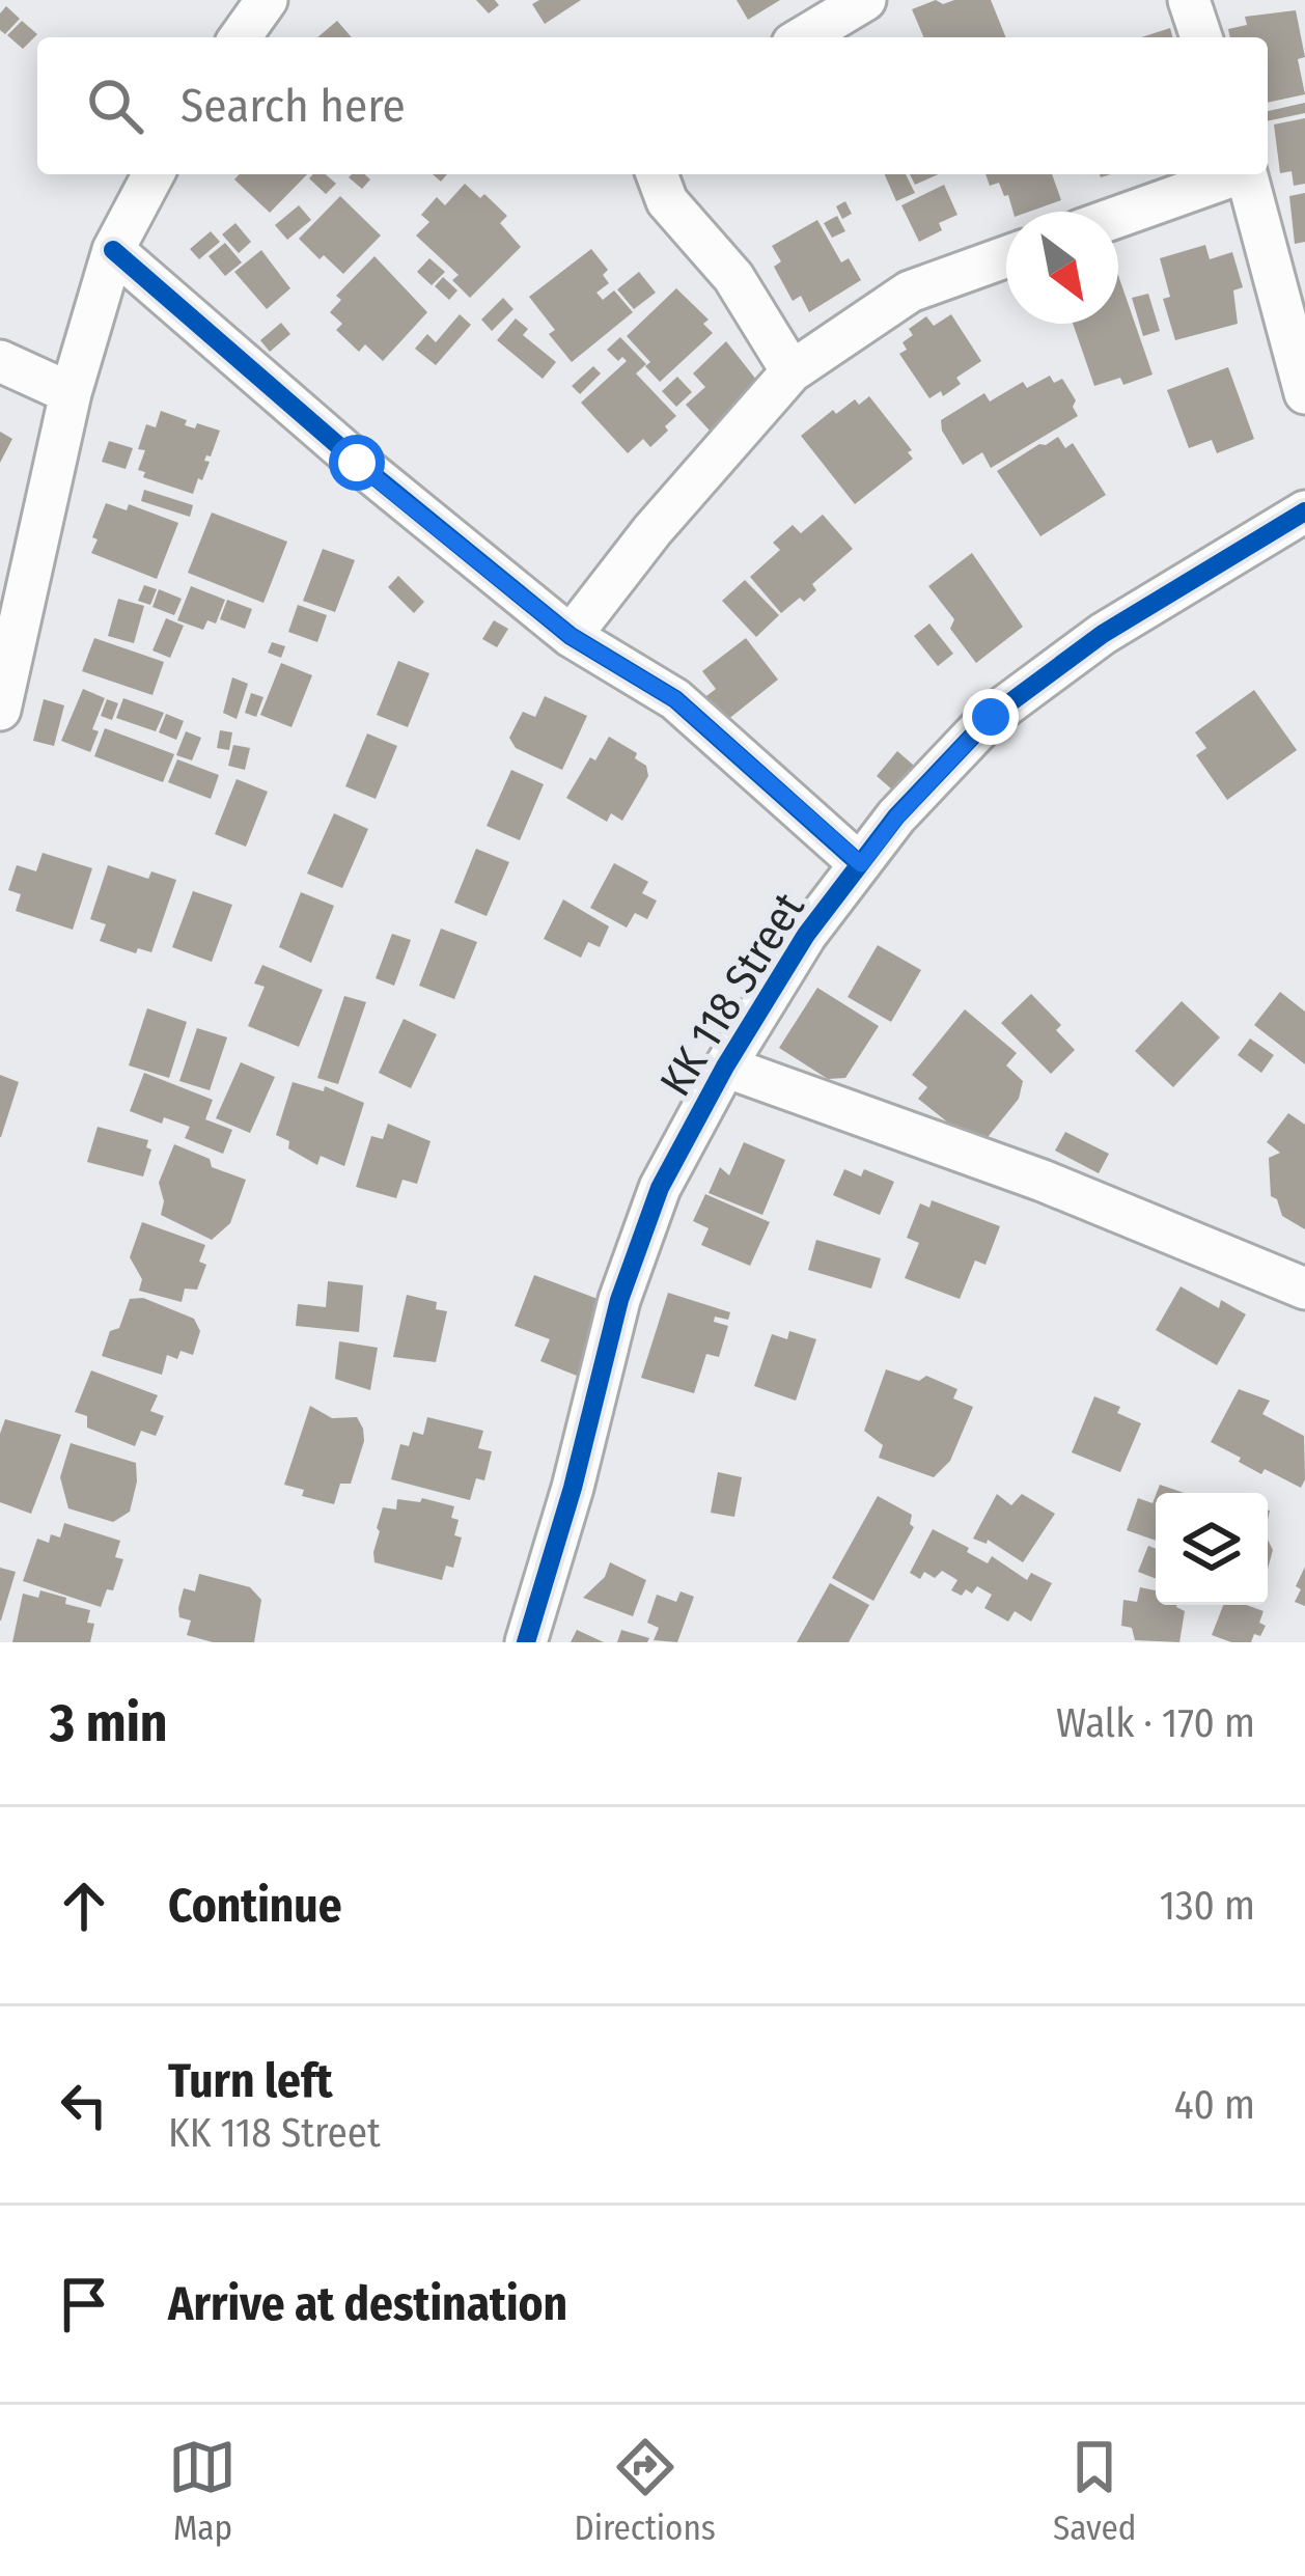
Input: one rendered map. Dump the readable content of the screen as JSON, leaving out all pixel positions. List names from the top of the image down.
{
  "streets": {
    "street": ["KK 118 Street"]
  },
  "north": "bottom right",
  "page": {
    "search": "Search here",
    "heading": ["3 min", "Walk · 170 m"],
    "list": [
      ["Continue", "130 m"],
      ["Turn left", "KK 118 Street", "40 m"],
      "Arrive at destination"
    ],
    "nav": ["Map", "Directions", "Saved"]
  }
}
